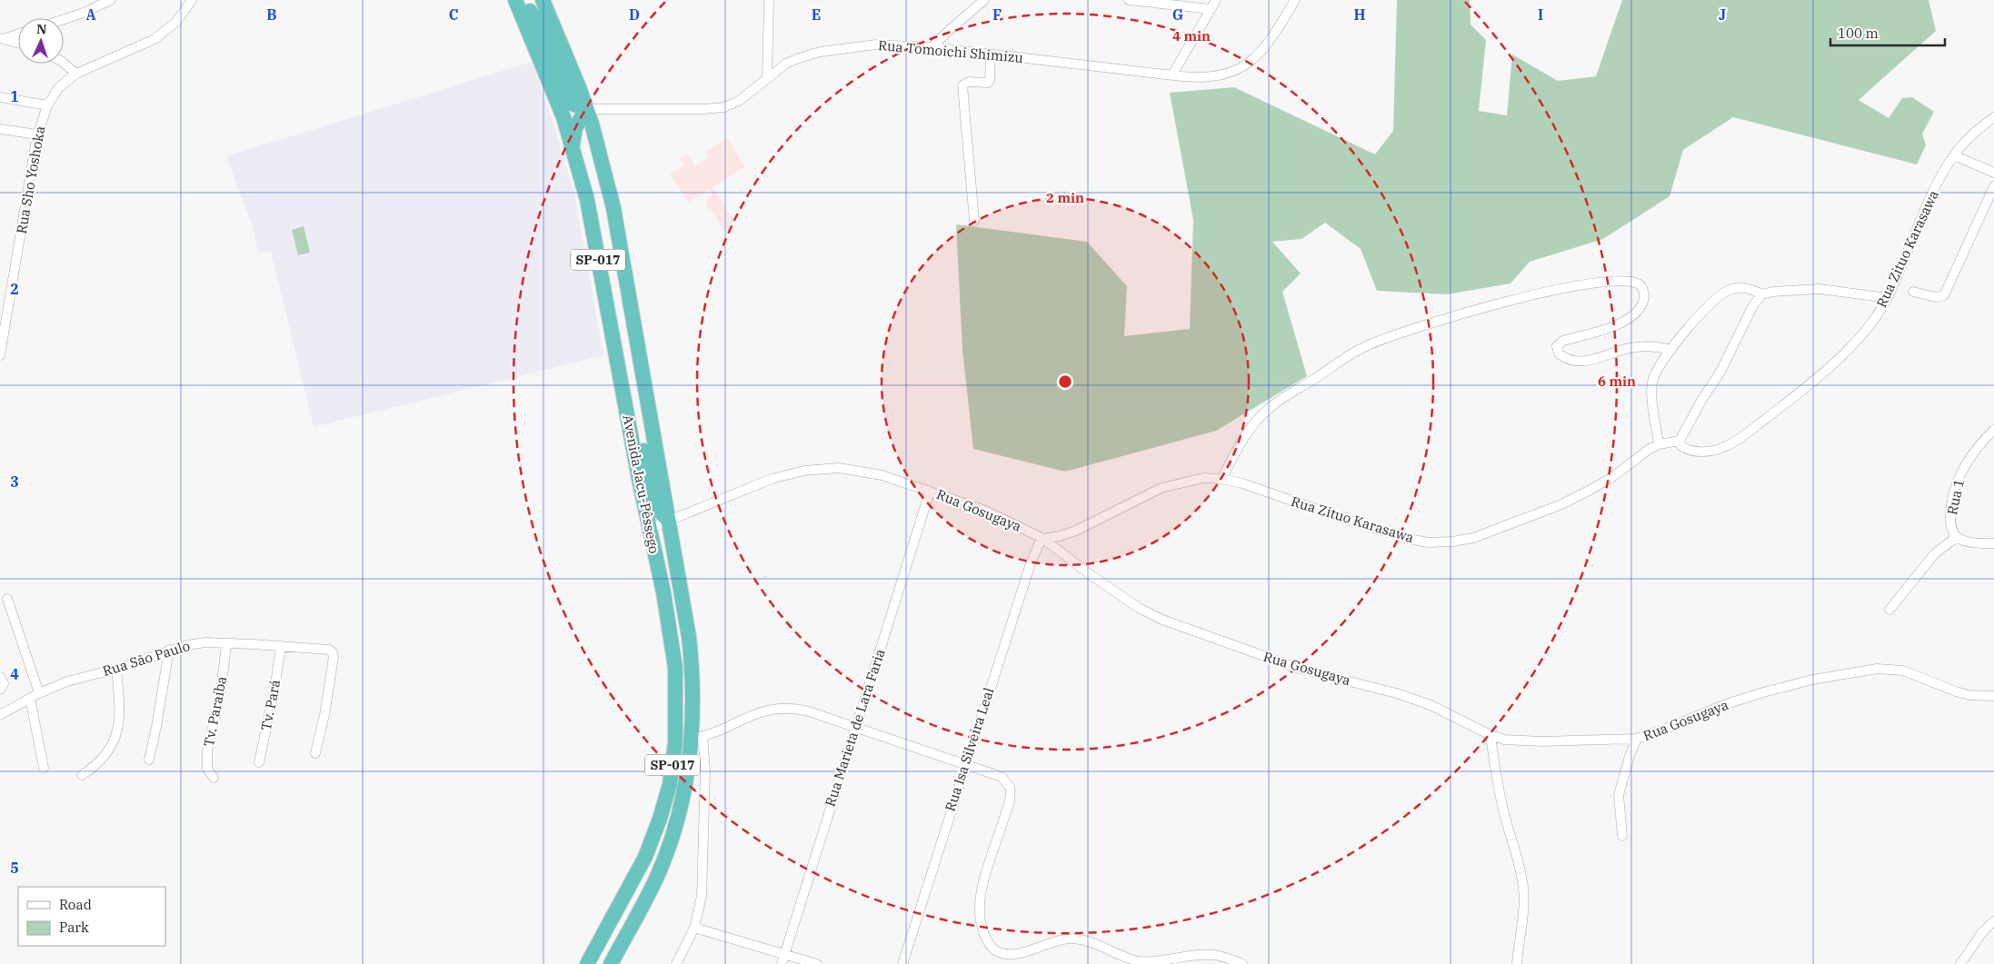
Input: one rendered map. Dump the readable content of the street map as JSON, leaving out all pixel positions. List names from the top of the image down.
{
  "streets": {
    "highway": ["SP-017", "Avenida Jacu-Pêssego"],
    "street": [
      "Rua Tomoichi Shimizu",
      "Rua Sho Yoshoka",
      "Rua Zituo Karasawa",
      "Rua 1",
      "Rua Gosugaya",
      "Rua São Paulo",
      "Tv. Pará",
      "Tv. Paraíba",
      "Rua Marieta de Lara Faria",
      "Rua Isa Silveira Leal"
    ]
  },
  "crossings": [
    ["Rua Tomoichi Shimizu", "Avenida Jacu-Pêssego"],
    ["Rua Zituo Karasawa", "Rua Gosugaya"],
    ["Rua Zituo Karasawa", "Rua Isa Silveira Leal"],
    ["Avenida Jacu-Pêssego", "Rua Gosugaya"],
    ["Rua Gosugaya", "Rua Marieta de Lara Faria"],
    ["Rua Gosugaya", "Rua Isa Silveira Leal"],
    ["Rua São Paulo", "Tv. Pará"],
    ["Rua São Paulo", "Tv. Paraíba"]
  ],
  "legend": ["Road", "Park"],
  "scale_bar": "100 m",
  "north": "top",
  "grid": {
    "columns": [
      "A",
      "B",
      "C",
      "D",
      "E",
      "F",
      "G",
      "H",
      "I",
      "J"
    ],
    "rows": [
      "1",
      "2",
      "3",
      "4",
      "5"
    ]
  },
  "rings": ["4 min", "2 min", "6 min"]
}
